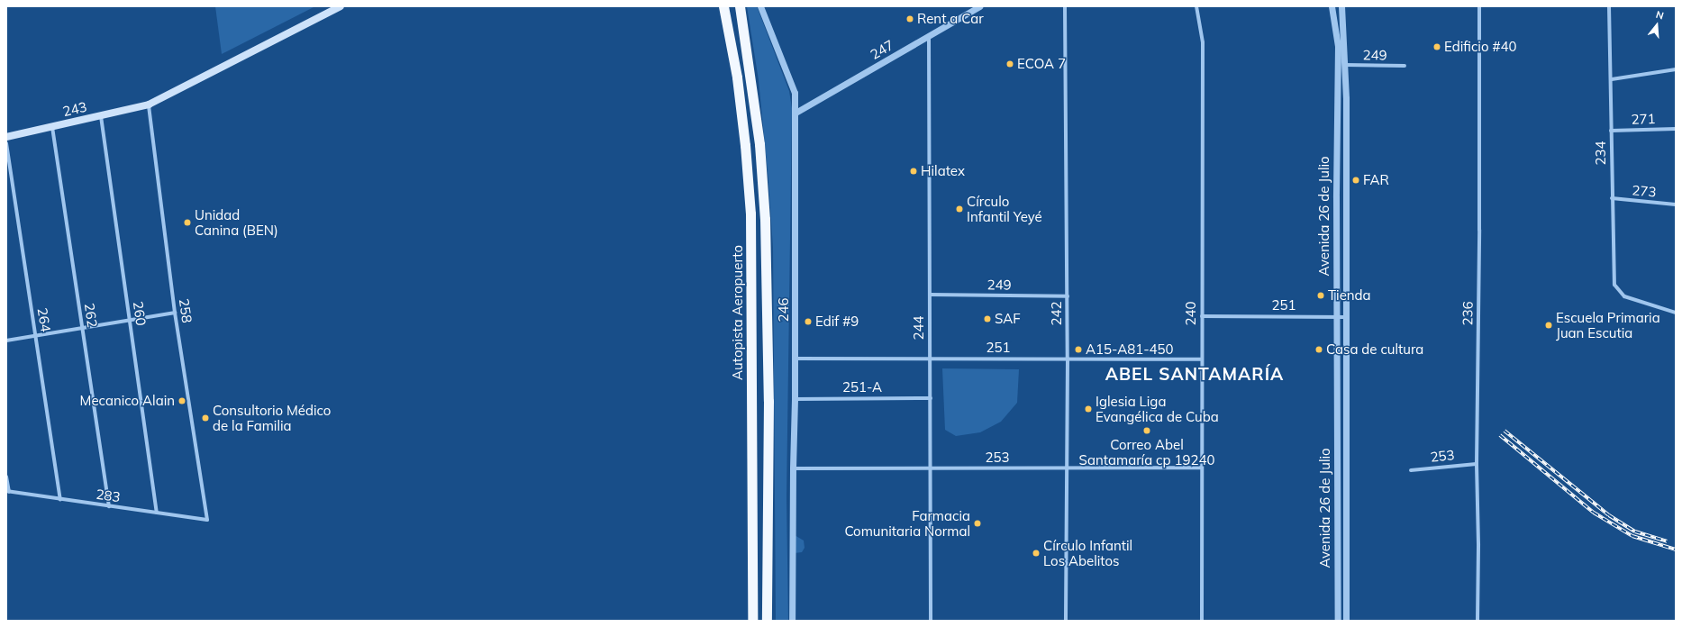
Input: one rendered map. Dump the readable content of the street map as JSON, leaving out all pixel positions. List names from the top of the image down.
{
  "streets": {
    "highway": ["Autopista Aeropuerto"],
    "main road": ["243"],
    "street": [
      "247",
      "249",
      "271",
      "234",
      "273",
      "Avenida 26 de Julio",
      "251",
      "246",
      "258",
      "260",
      "242",
      "240",
      "236",
      "262",
      "264",
      "244",
      "251-A",
      "253",
      "283"
    ]
  },
  "crossings": [
    ["247", "246"],
    ["247", "244"],
    ["249", "Avenida 26 de Julio"],
    ["249", "242"],
    ["249", "244"],
    ["243", "258"],
    ["243", "260"],
    ["243", "262"],
    ["271", "234"],
    ["234", "273"],
    ["Avenida 26 de Julio", "251"],
    ["251", "246"],
    ["251", "242"],
    ["251", "240"],
    ["251", "244"],
    ["246", "251-A"],
    ["246", "253"],
    ["258", "283"],
    ["260", "283"],
    ["242", "253"],
    ["240", "253"],
    ["236", "253"],
    ["262", "283"],
    ["264", "283"],
    ["244", "251-A"],
    ["244", "253"]
  ],
  "districts": ["ABEL SANTAMARÍA"],
  "places": [
    "Rent a Car",
    "Edificio #40",
    "ECOA 7",
    "Hilatex",
    "FAR",
    "Círculo Infantil Yeyé",
    "Unidad Canina (BEN)",
    "Tienda",
    "SAF",
    "Edif #9",
    "Escuela Primaria Juan Escutia",
    "A15-A81-450",
    "Casa de cultura",
    "Mecanico Alain",
    "Iglesia Liga Evangélica de Cuba",
    "Consultorio Médico de la Familia",
    "Correo Abel Santamaría cp 19240",
    "Farmacia Comunitaria Normal",
    "Círculo Infantil Los Abelitos"
  ],
  "north": "top"
}
